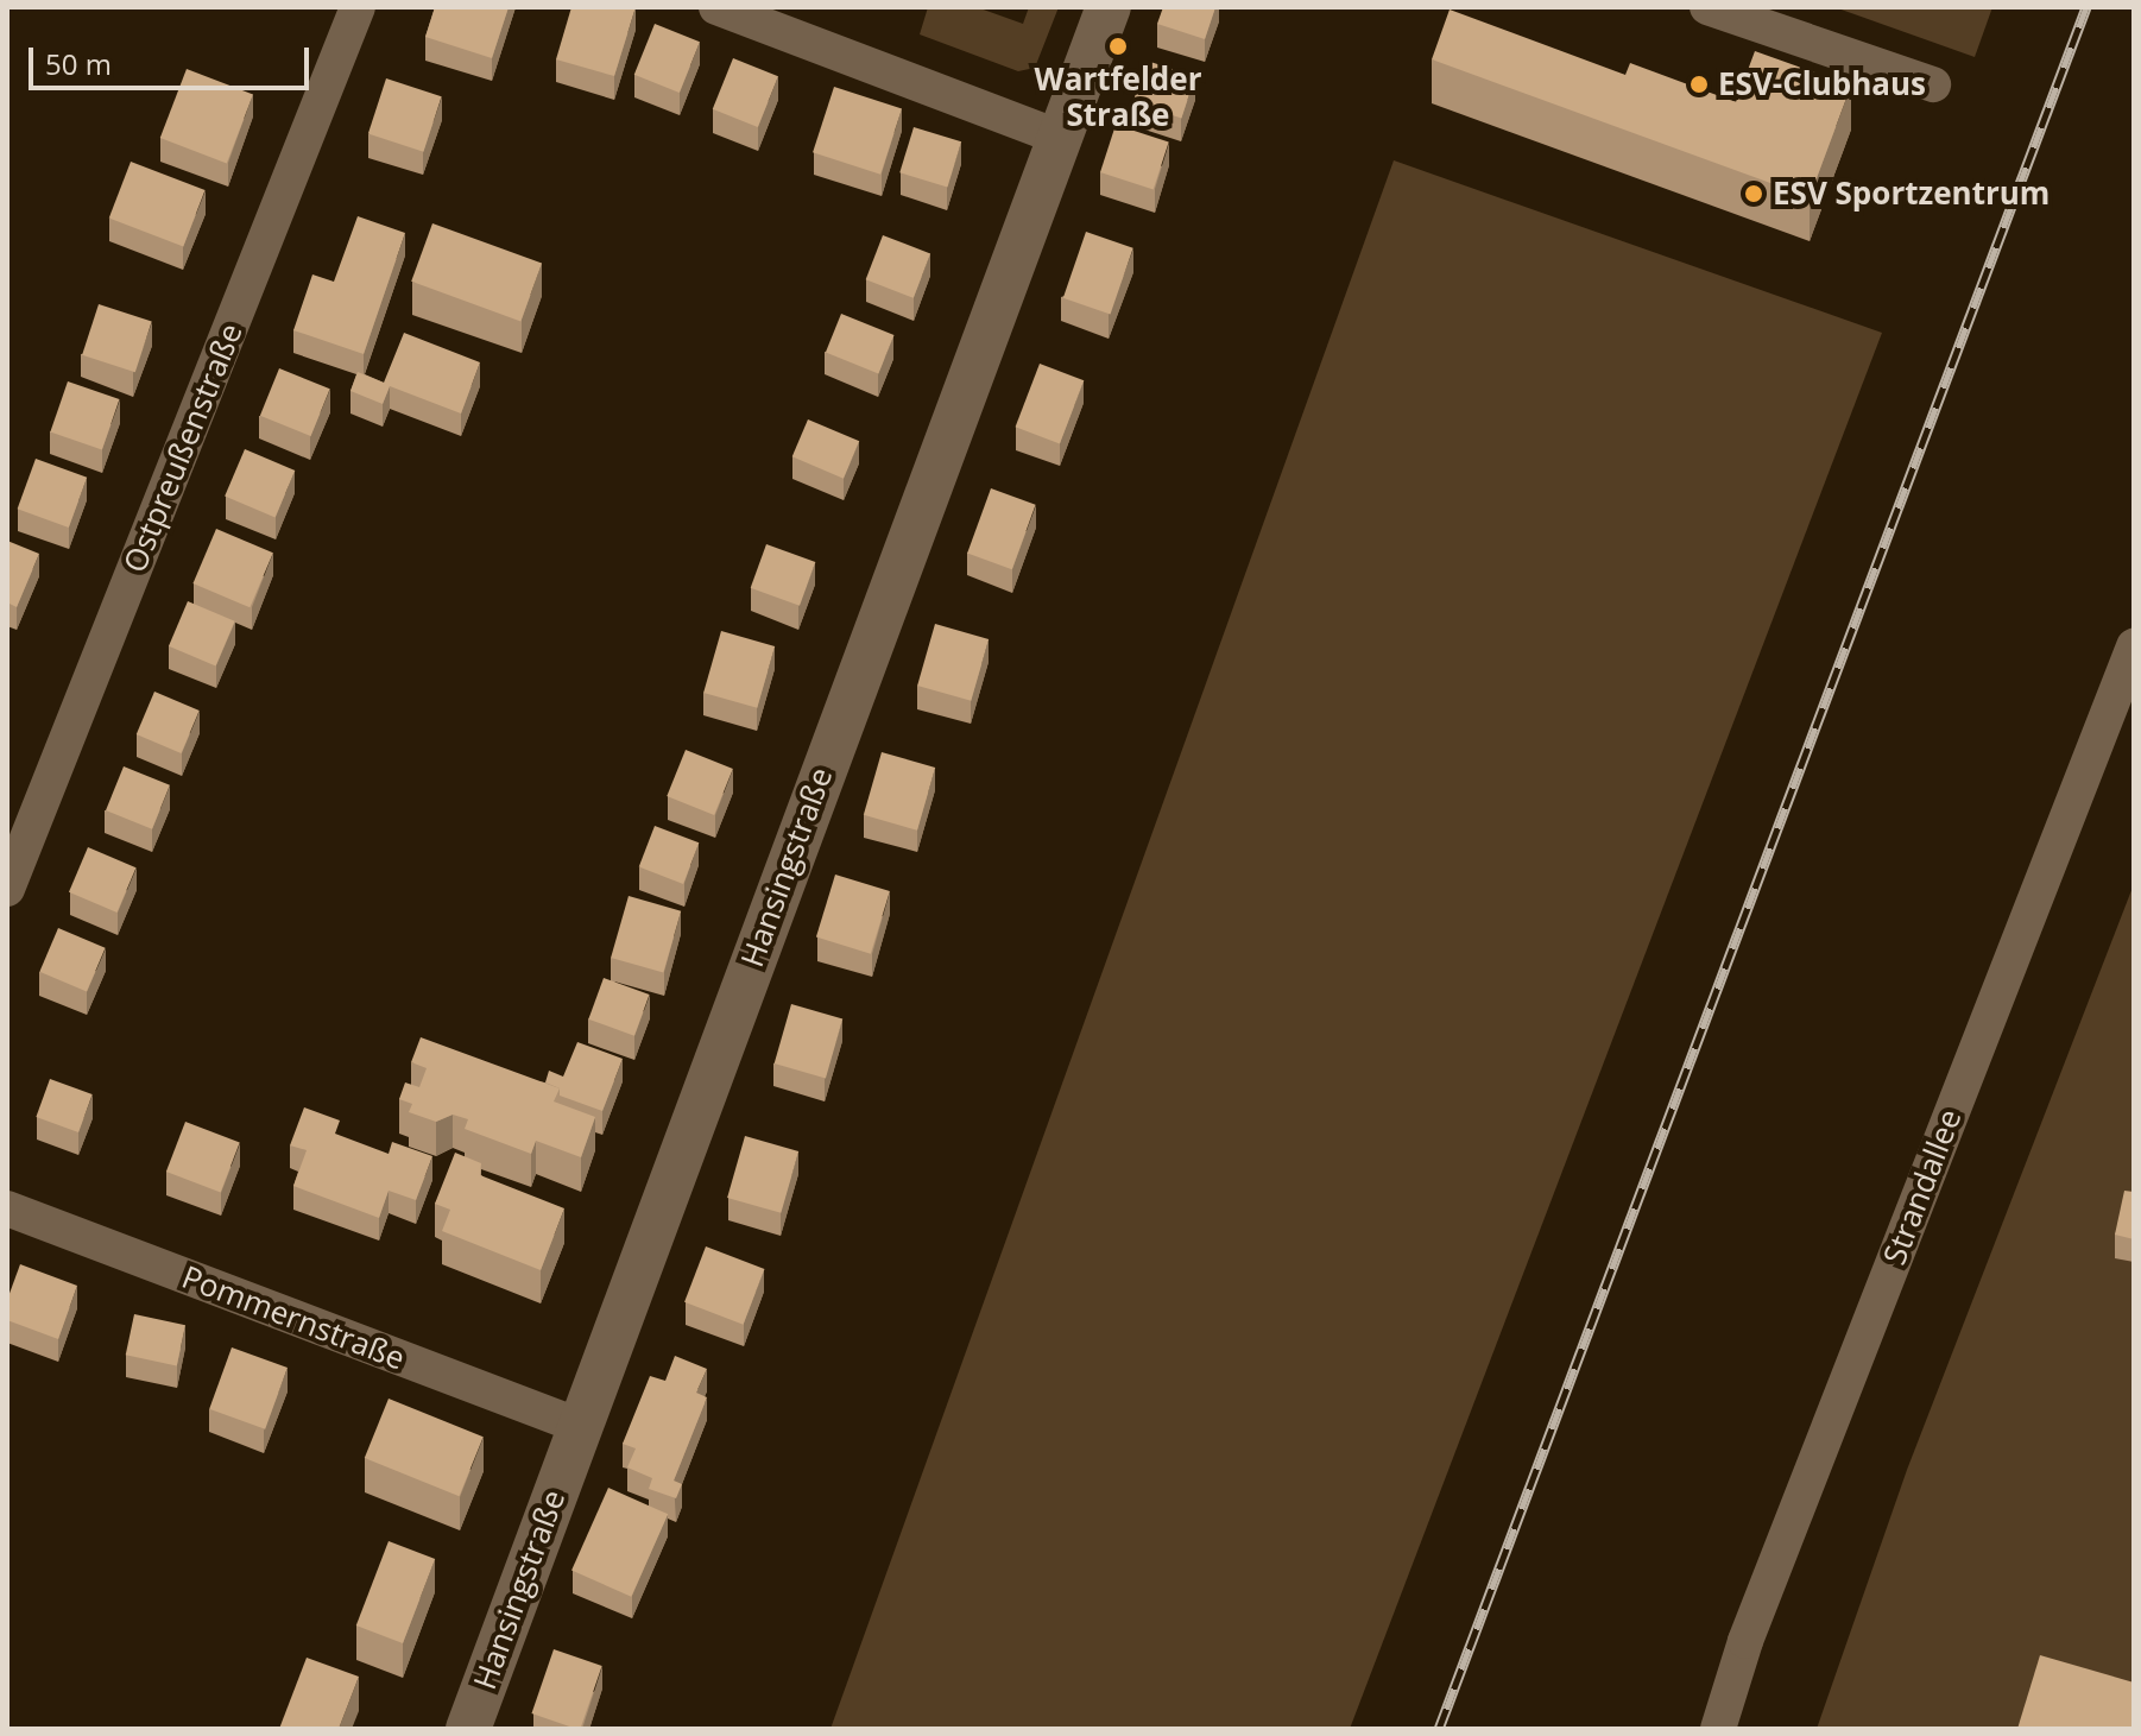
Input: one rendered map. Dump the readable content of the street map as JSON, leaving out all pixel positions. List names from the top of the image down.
{
  "streets": {
    "street": [
      "Ostpreußenstraße",
      "Hansingstraße",
      "Strandallee",
      "Pommernstraße"
    ]
  },
  "crossings": [
    ["Hansingstraße", "Pommernstraße"]
  ],
  "places": ["Wartfelder Straße", "ESV-Clubhaus", "ESV Sportzentrum"],
  "scale_bar": "50 m"
}
